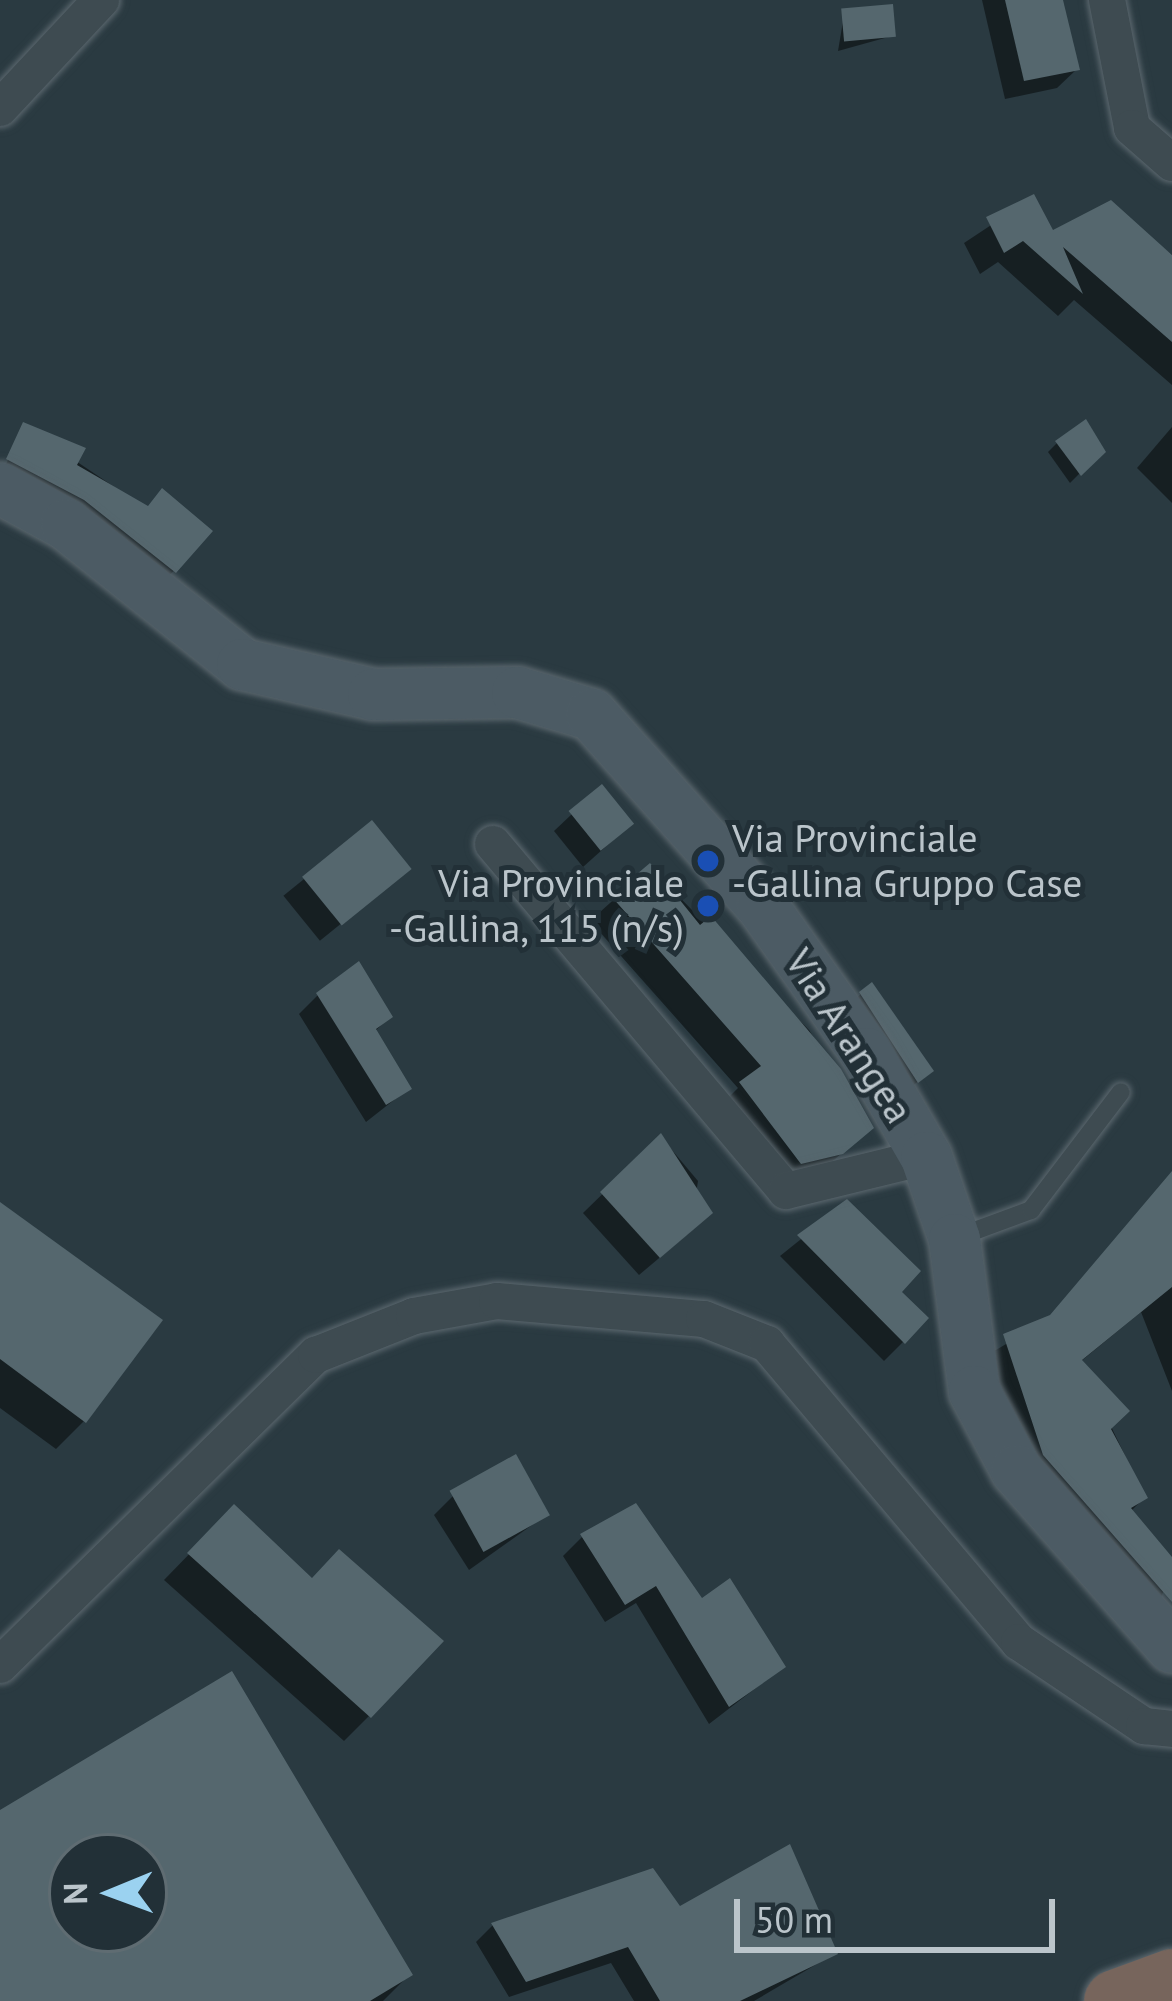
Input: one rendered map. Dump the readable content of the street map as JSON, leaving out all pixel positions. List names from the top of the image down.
{
  "streets": {
    "street": ["Via Arangea"]
  },
  "places": ["Via Provinciale -Gallina Gruppo Case", "Via Provinciale -Gallina, 115 (n/s)"],
  "scale_bar": "50 m",
  "north": "left"
}
